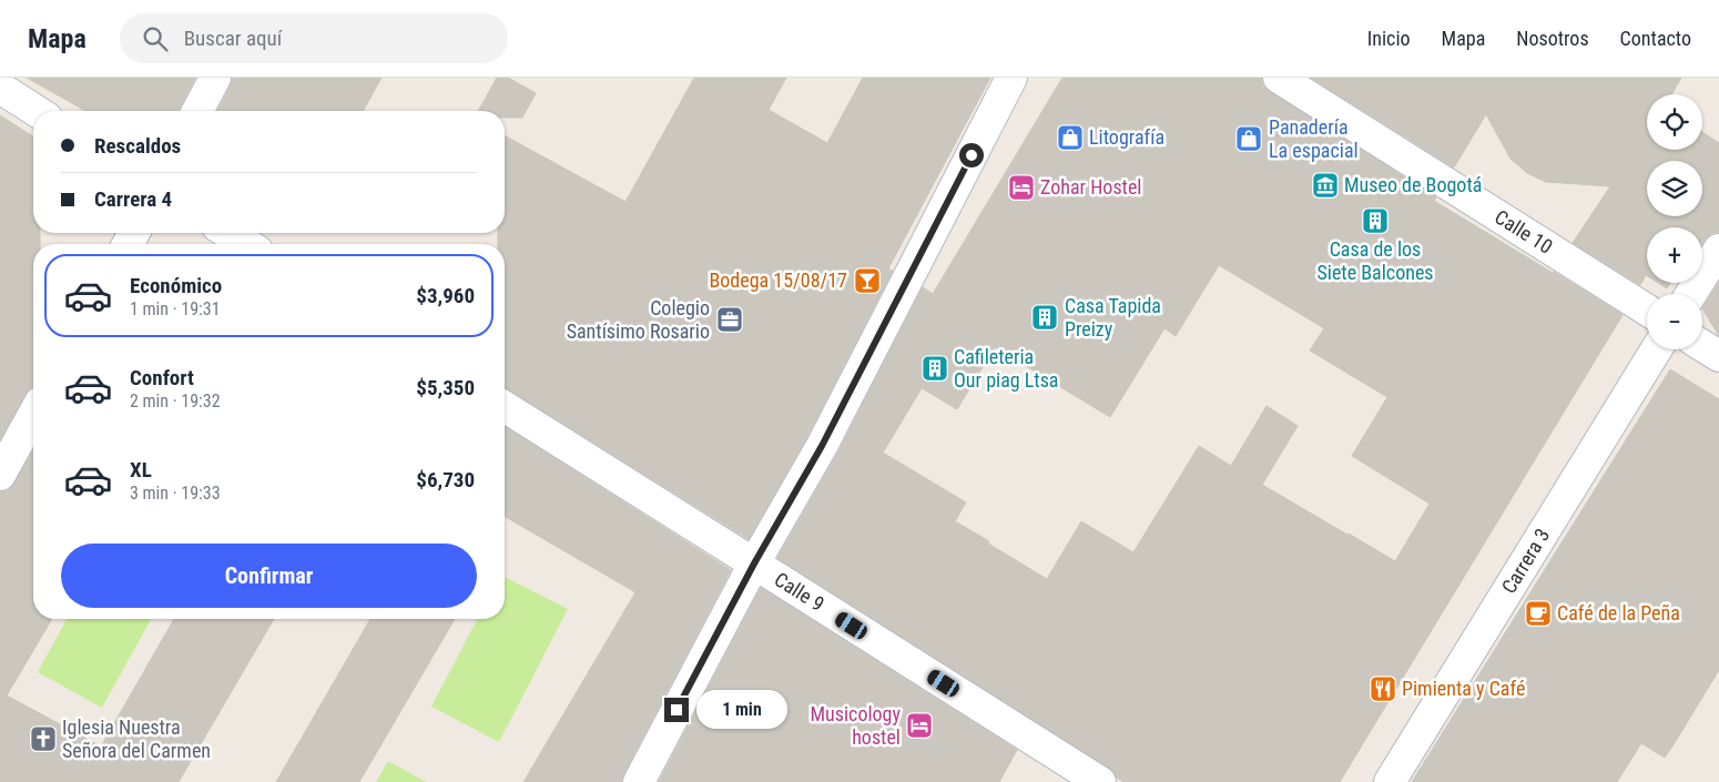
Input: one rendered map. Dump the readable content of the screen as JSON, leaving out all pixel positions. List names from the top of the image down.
{
  "streets": {
    "street": ["Calle 10", "Carrera 3", "Calle 9"]
  },
  "places": {
    "shop": ["Litografía", "Panadería La espacial"],
    "museum": ["Museo de Bogotá"],
    "hotel": ["Zohar Hostel", "Musicology hostel"],
    "building": ["Casa de los Siete Balcones", "Casa Tapida Preizy", "Cafileteria Our piag Ltsa"],
    "bar": ["Bodega 15/08/17"],
    "office": ["Colegio Santísimo Rosario"],
    "cafe": ["Café de la Peña"],
    "restaurant": ["Pimienta y Café"],
    "church": ["Iglesia Nuestra Señora del Carmen"]
  },
  "page": {
    "header": "Mapa",
    "search": "Buscar aquí",
    "nav": [
      "Inicio",
      "Mapa",
      "Nosotros",
      "Contacto"
    ],
    "map_buttons": ["+", "−"],
    "banner": ["Rescaldos", "Carrera 4"],
    "list": [
      {
        "name": "Económico",
        "note": "1 min · 19:31",
        "value": "$3,960"
      },
      {
        "name": "Confort",
        "note": "2 min · 19:32",
        "value": "$5,350"
      },
      {
        "name": "XL",
        "note": "3 min · 19:33",
        "value": "$6,730"
      }
    ],
    "buttons": "Confirmar",
    "bubble": "1 min"
  }
}
